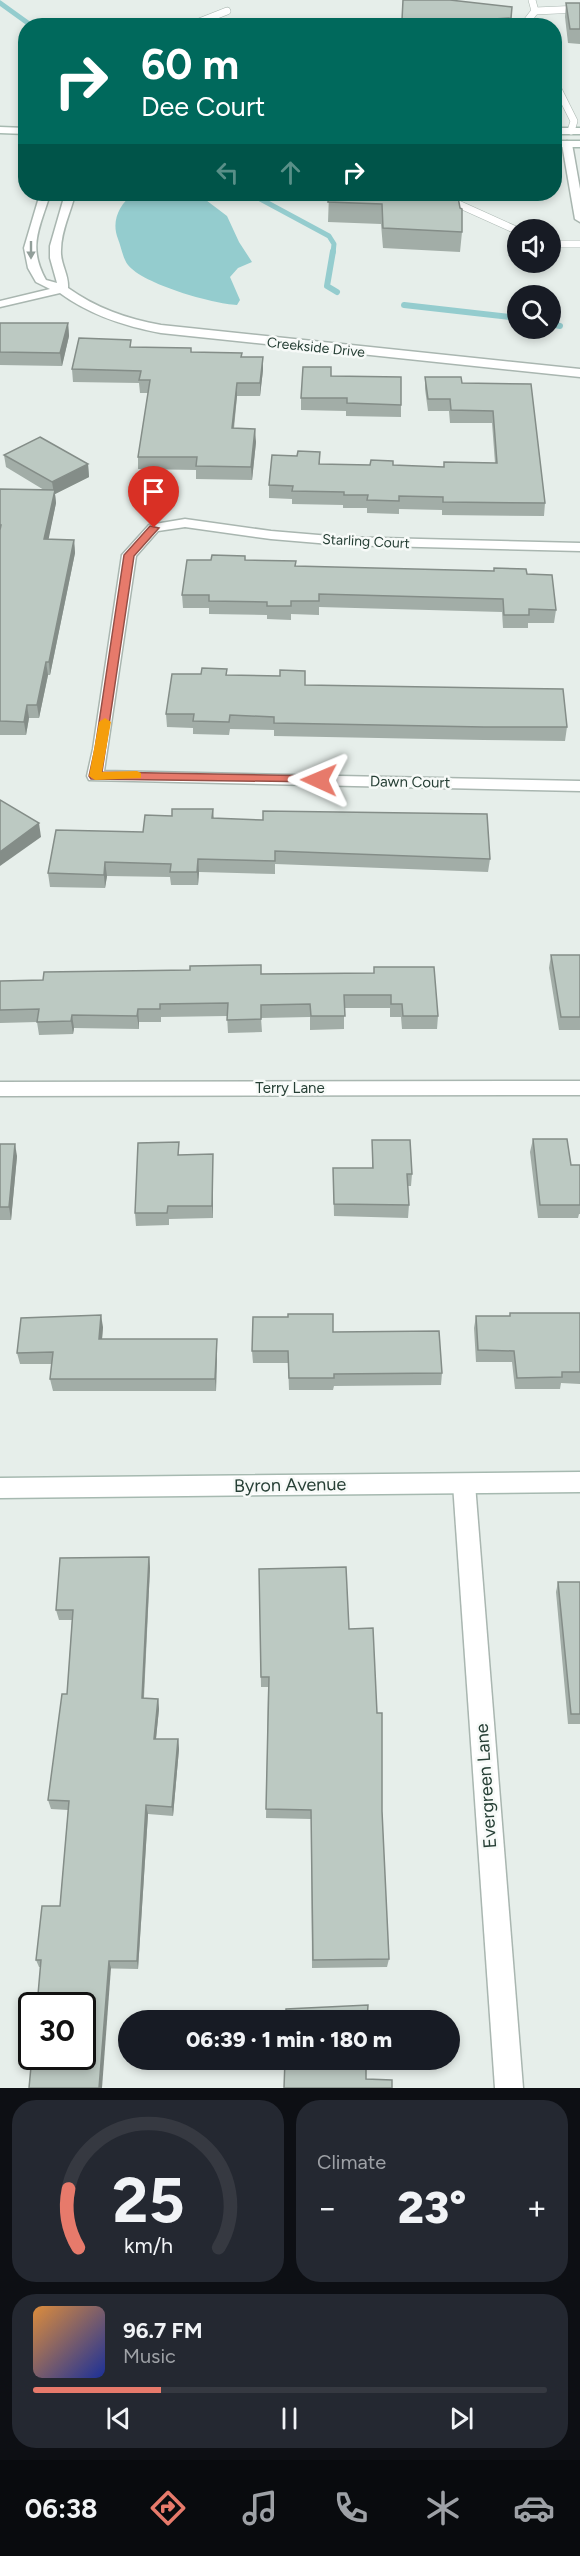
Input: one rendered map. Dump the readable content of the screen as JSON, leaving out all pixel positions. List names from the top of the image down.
{
  "streets": {
    "street": [
      "Creekside Drive",
      "Starling Court",
      "Dawn Court",
      "Terry Lane",
      "Byron Avenue",
      "Evergreen Lane"
    ]
  },
  "crossings": [
    ["Starling Court", "Dawn Court"],
    ["Byron Avenue", "Evergreen Lane"]
  ],
  "page": {
    "turn": ["60 m", "Dee Court"],
    "limit": "30",
    "trip": "06:39 · 1 min · 180 m",
    "tile": "Climate",
    "heat": ["−", "23°", "+"],
    "song": ["96.7 FM", "Music"],
    "tabs": "06:38",
    "gauge": ["25", "km/h"]
  }
}
